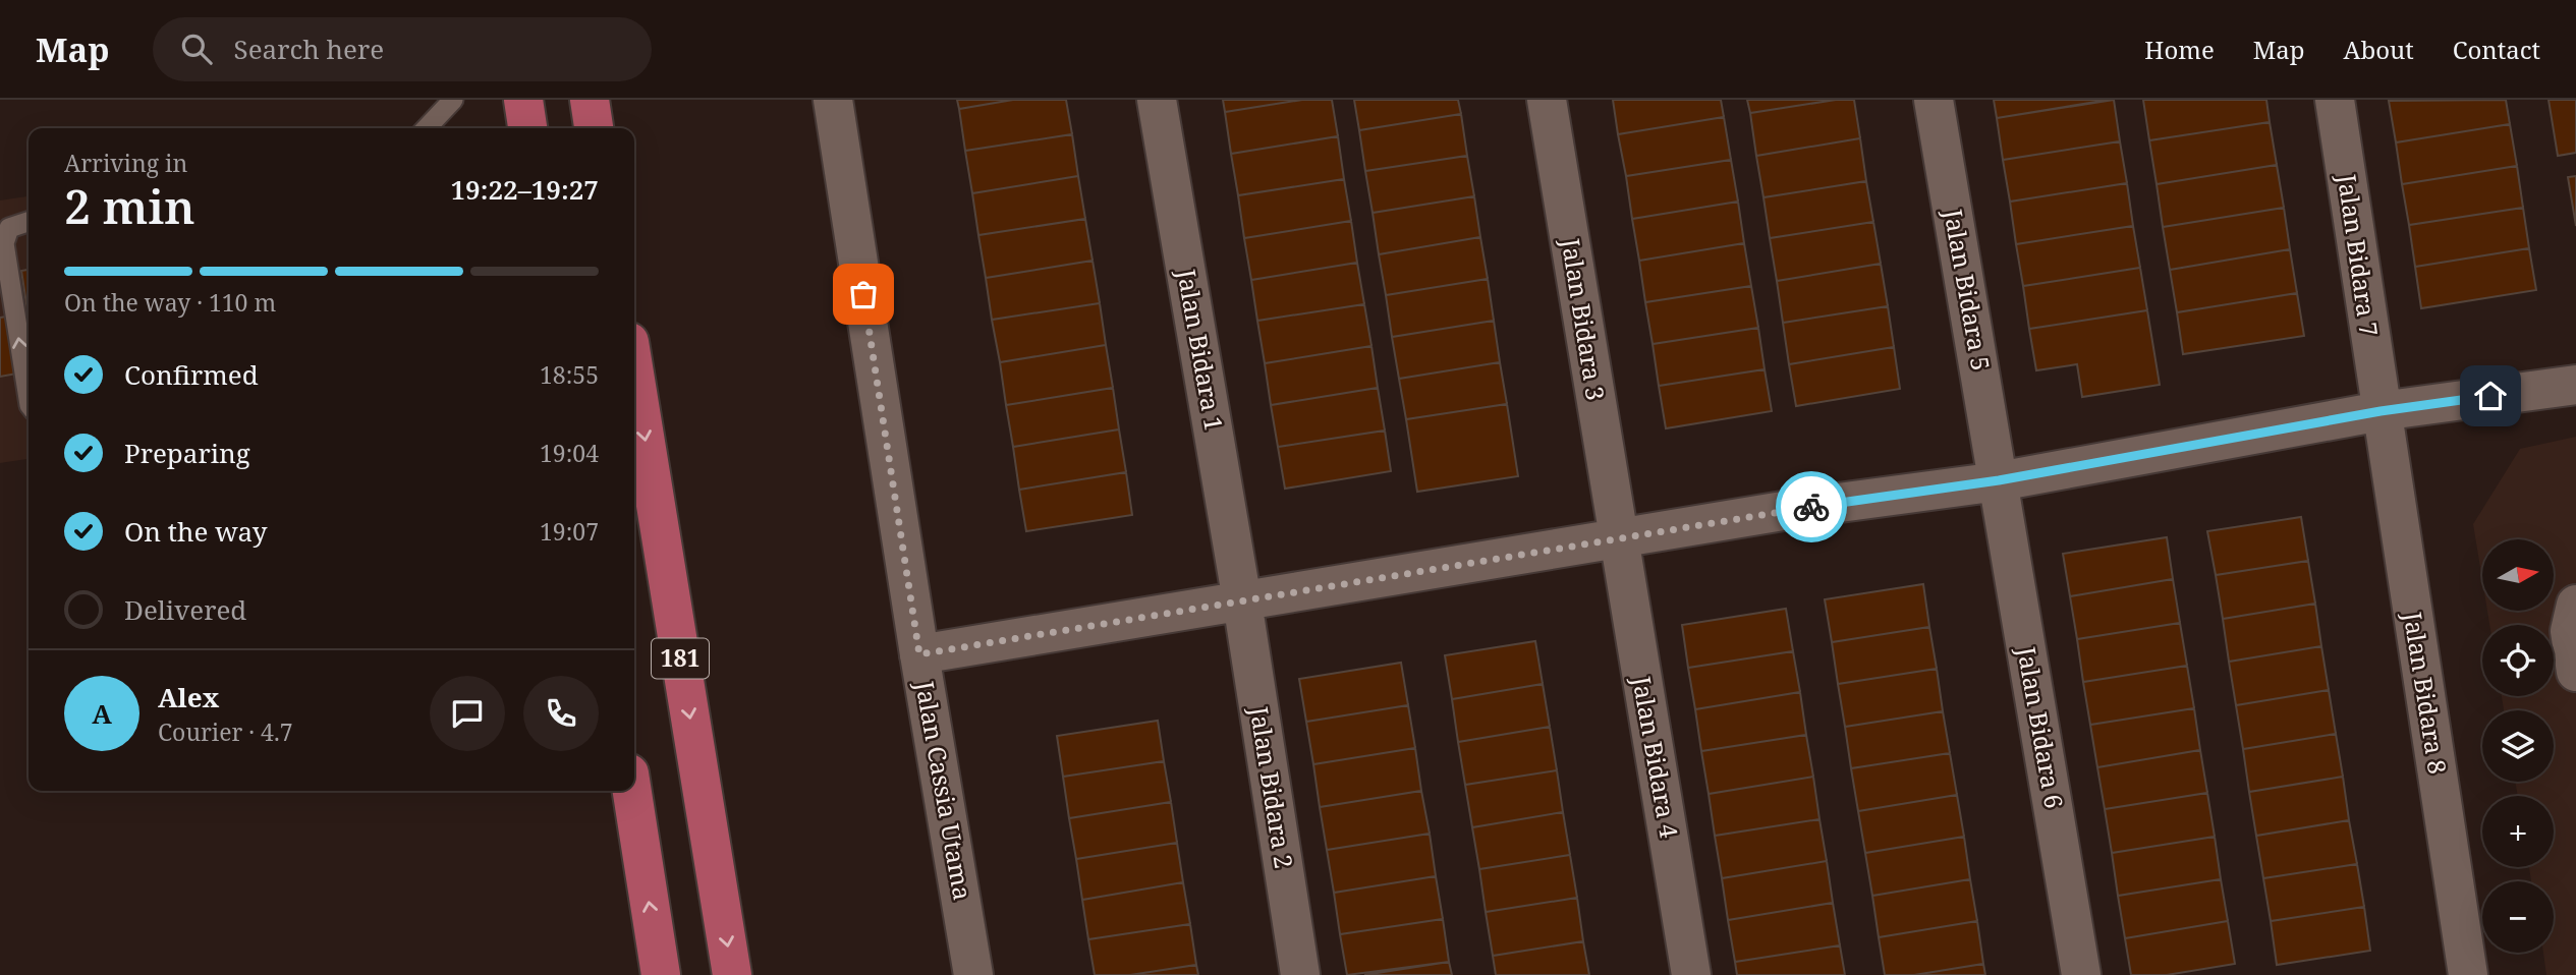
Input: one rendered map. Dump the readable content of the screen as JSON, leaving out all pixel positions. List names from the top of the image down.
{
  "streets": {
    "main road": ["181"],
    "street": [
      "Jalan Bidara 7",
      "Jalan Bidara 5",
      "Jalan Bidara 3",
      "Jalan Bidara 1",
      "Jalan Bidara 8",
      "Jalan Bidara 6",
      "Jalan Bidara 4",
      "Jalan Bidara 2",
      "Jalan Cassia Utama"
    ]
  },
  "crossings": [
    ["Jalan Bidara 7", "Jalan Bidara 8"],
    ["Jalan Bidara 5", "Jalan Bidara 6"],
    ["Jalan Bidara 3", "Jalan Bidara 4"],
    ["Jalan Bidara 1", "Jalan Bidara 2"]
  ],
  "north": "right",
  "page": {
    "header": "Map",
    "search": "Search here",
    "nav": [
      "Home",
      "Map",
      "About",
      "Contact"
    ],
    "heading": ["2 min", "Arriving in", "19:22–19:27"],
    "panel": ["Alex", "Courier · 4.7"],
    "bar": "On the way · 110 m",
    "list": [
      ["Confirmed", "18:55"],
      ["Preparing", "19:04"],
      ["On the way", "19:07"],
      "Delivered"
    ],
    "map_buttons": ["+", "−"],
    "round": "A"
  }
}
